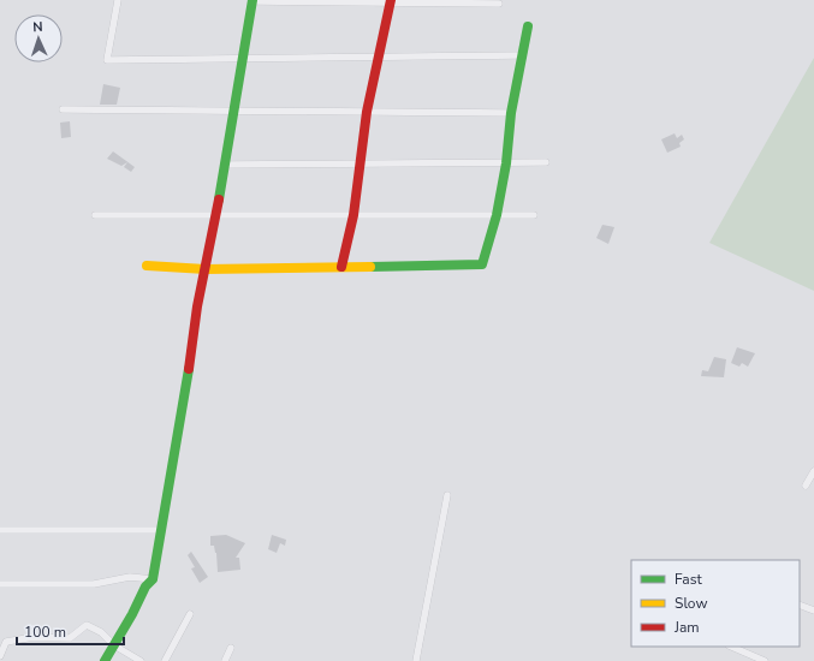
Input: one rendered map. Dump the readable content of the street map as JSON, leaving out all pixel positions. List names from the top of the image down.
{
  "legend": ["Fast", "Slow", "Jam"],
  "scale_bar": "100 m",
  "north": "top"
}
